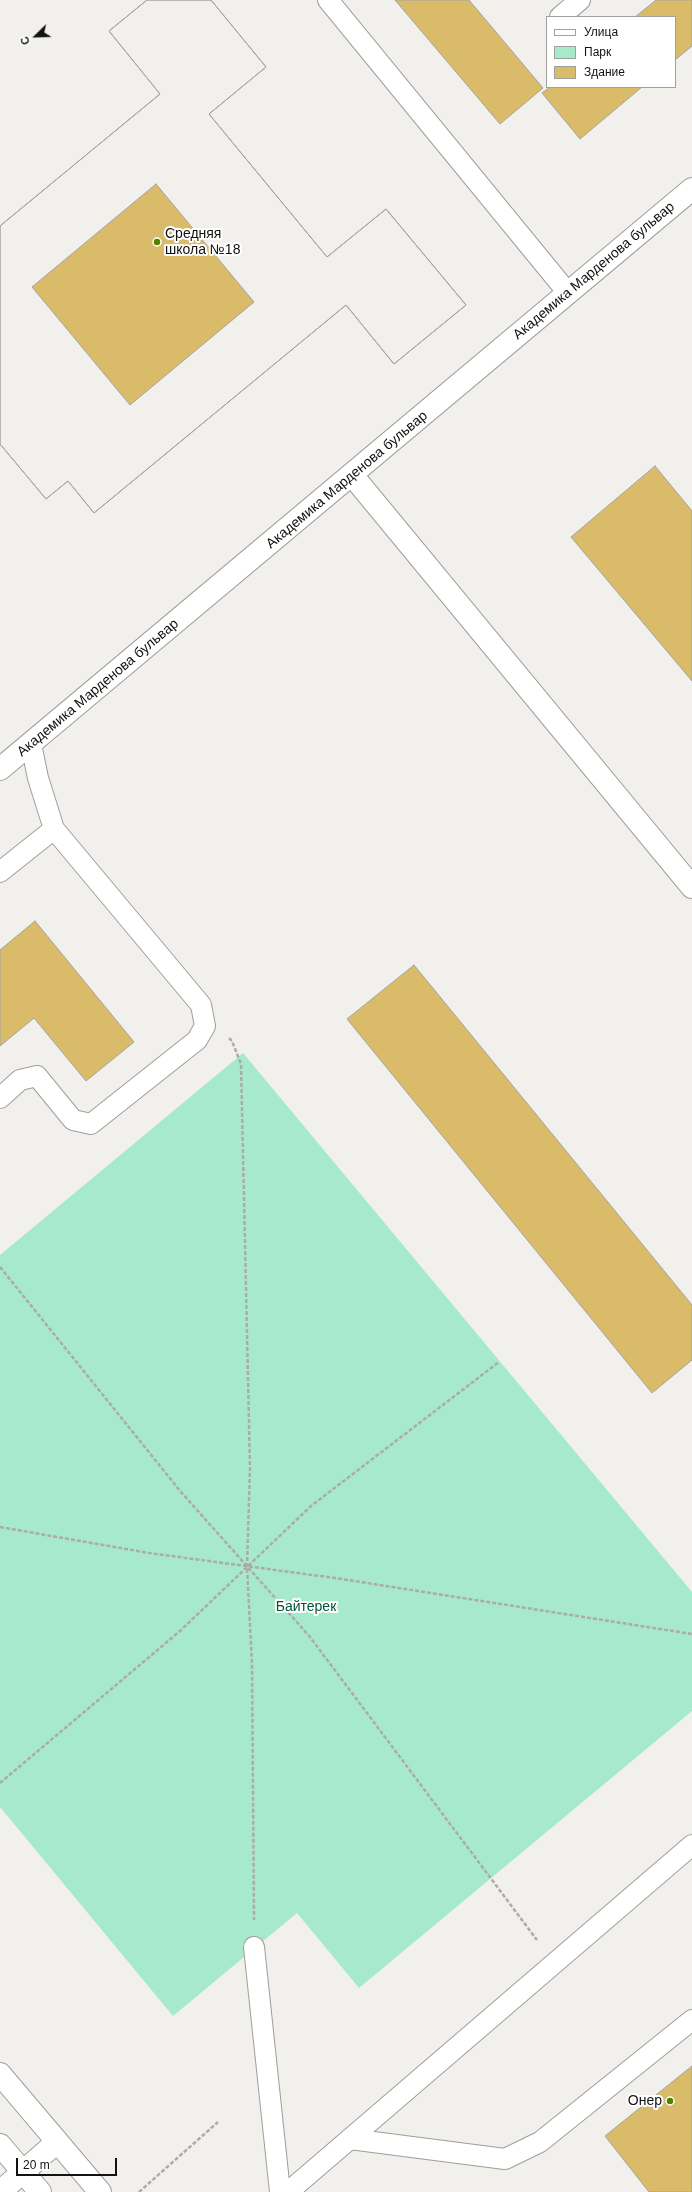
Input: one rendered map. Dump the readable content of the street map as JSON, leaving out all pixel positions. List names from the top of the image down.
{
  "streets": {
    "street": ["Академика Марденова бульвар"]
  },
  "parks": ["Байтерек"],
  "places": ["Средняя школа №18", "Онер"],
  "legend": ["Улица", "Парк", "Здание"],
  "scale_bar": "20 m",
  "north": "bottom left"
}
